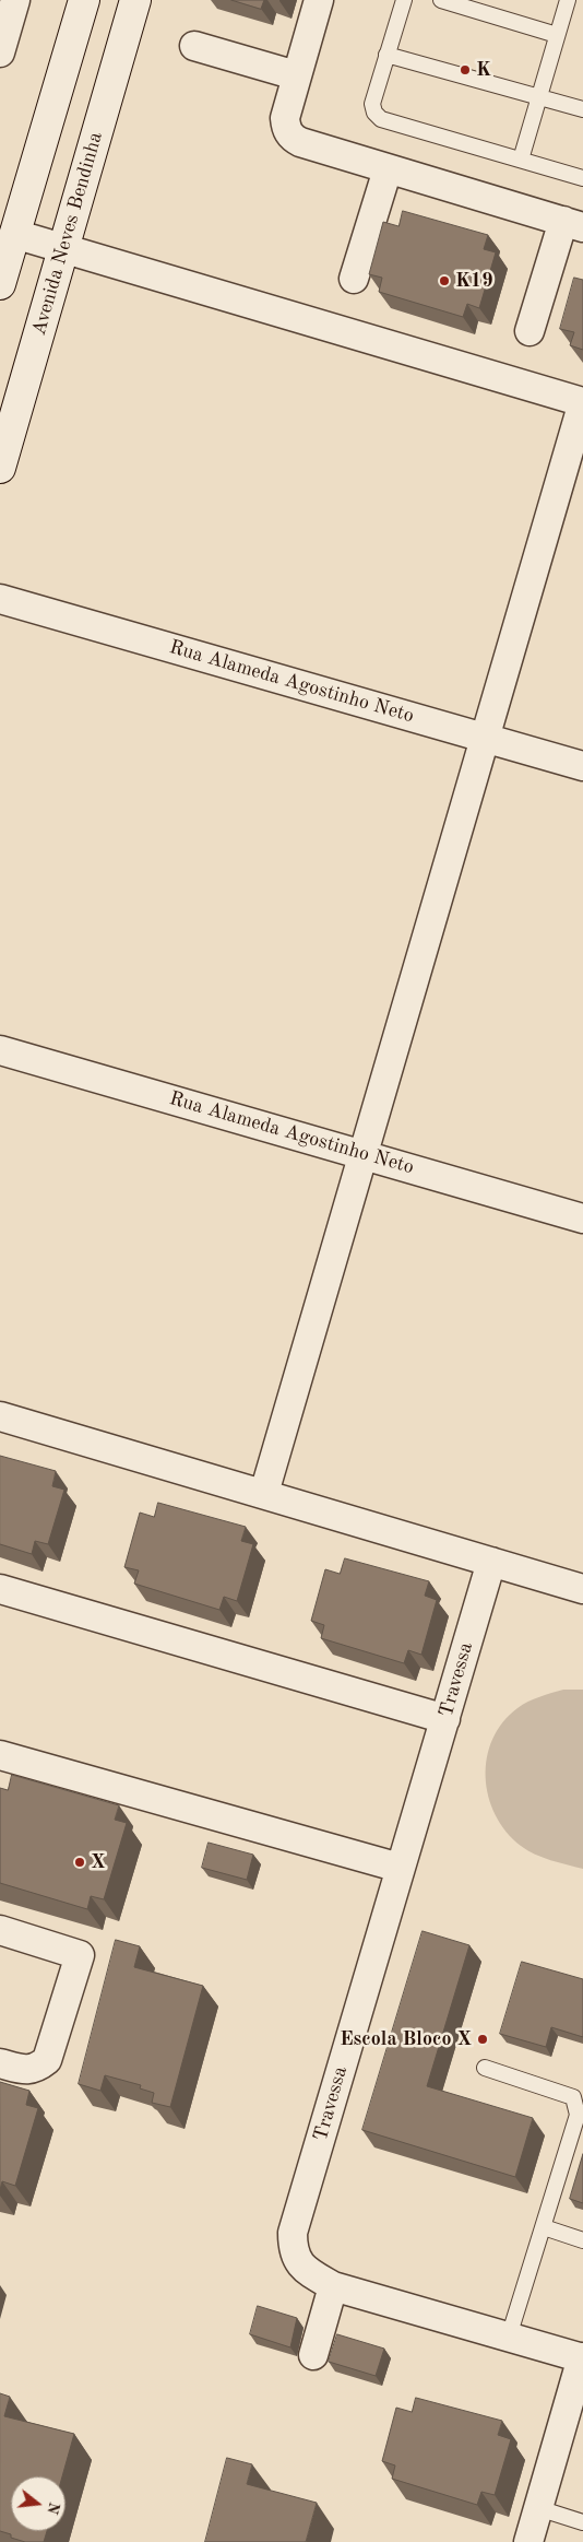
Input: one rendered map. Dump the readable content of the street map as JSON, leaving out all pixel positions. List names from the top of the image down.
{
  "streets": {
    "street": ["Avenida Neves Bendinha", "Rua Alameda Agostinho Neto", "Travessa"]
  },
  "places": [
    "K",
    "K19",
    "X",
    "Escola Bloco X"
  ],
  "north": "right"
}
